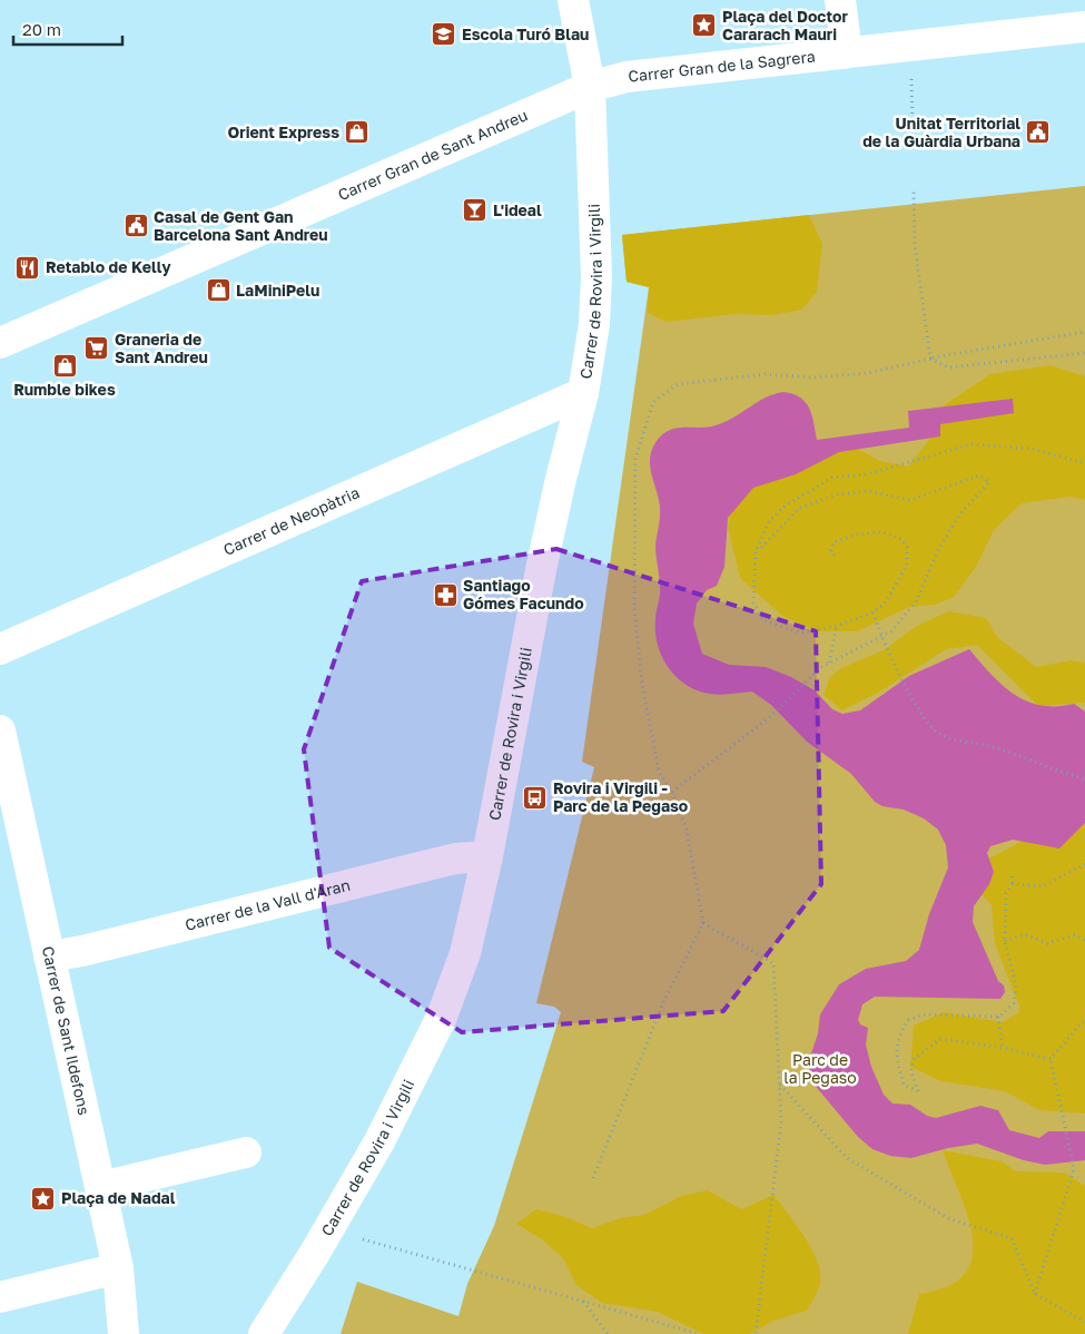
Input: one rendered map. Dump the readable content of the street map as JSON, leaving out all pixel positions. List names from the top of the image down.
{
  "streets": {
    "street": [
      "Carrer Gran de la Sagrera",
      "Carrer Gran de Sant Andreu",
      "Carrer de Rovira i Virgili",
      "Carrer de Neopàtria",
      "Carrer de la Vall d'Aran",
      "Carrer de Sant Ildefons"
    ]
  },
  "crossings": [
    ["Carrer Gran de la Sagrera", "Carrer Gran de Sant Andreu"],
    ["Carrer Gran de la Sagrera", "Carrer de Rovira i Virgili"],
    ["Carrer Gran de Sant Andreu", "Carrer de Rovira i Virgili"],
    ["Carrer de Rovira i Virgili", "Carrer de Neopàtria"],
    ["Carrer de Rovira i Virgili", "Carrer de la Vall d'Aran"],
    ["Carrer de la Vall d'Aran", "Carrer de Sant Ildefons"]
  ],
  "parks": ["Parc de la Pegaso"],
  "places": {
    "place": ["Plaça del Doctor Cararach Mauri", "Plaça de Nadal"],
    "school or university": ["Escola Turó Blau"],
    "shop": ["Orient Express", "LaMiniPelu", "Rumble bikes"],
    "public building": ["Unitat Territorial de la Guàrdia Urbana", "Casal de Gent Gan Barcelona Sant Andreu"],
    "bar": ["L'ideal"],
    "restaurant": ["Retablo de Kelly"],
    "supermarket": ["Graneria de Sant Andreu"],
    "pharmacy": ["Santiago Gómes Facundo"],
    "bus stop": ["Rovira i Virgili - Parc de la Pegaso"]
  },
  "scale_bar": "20 m"
}
